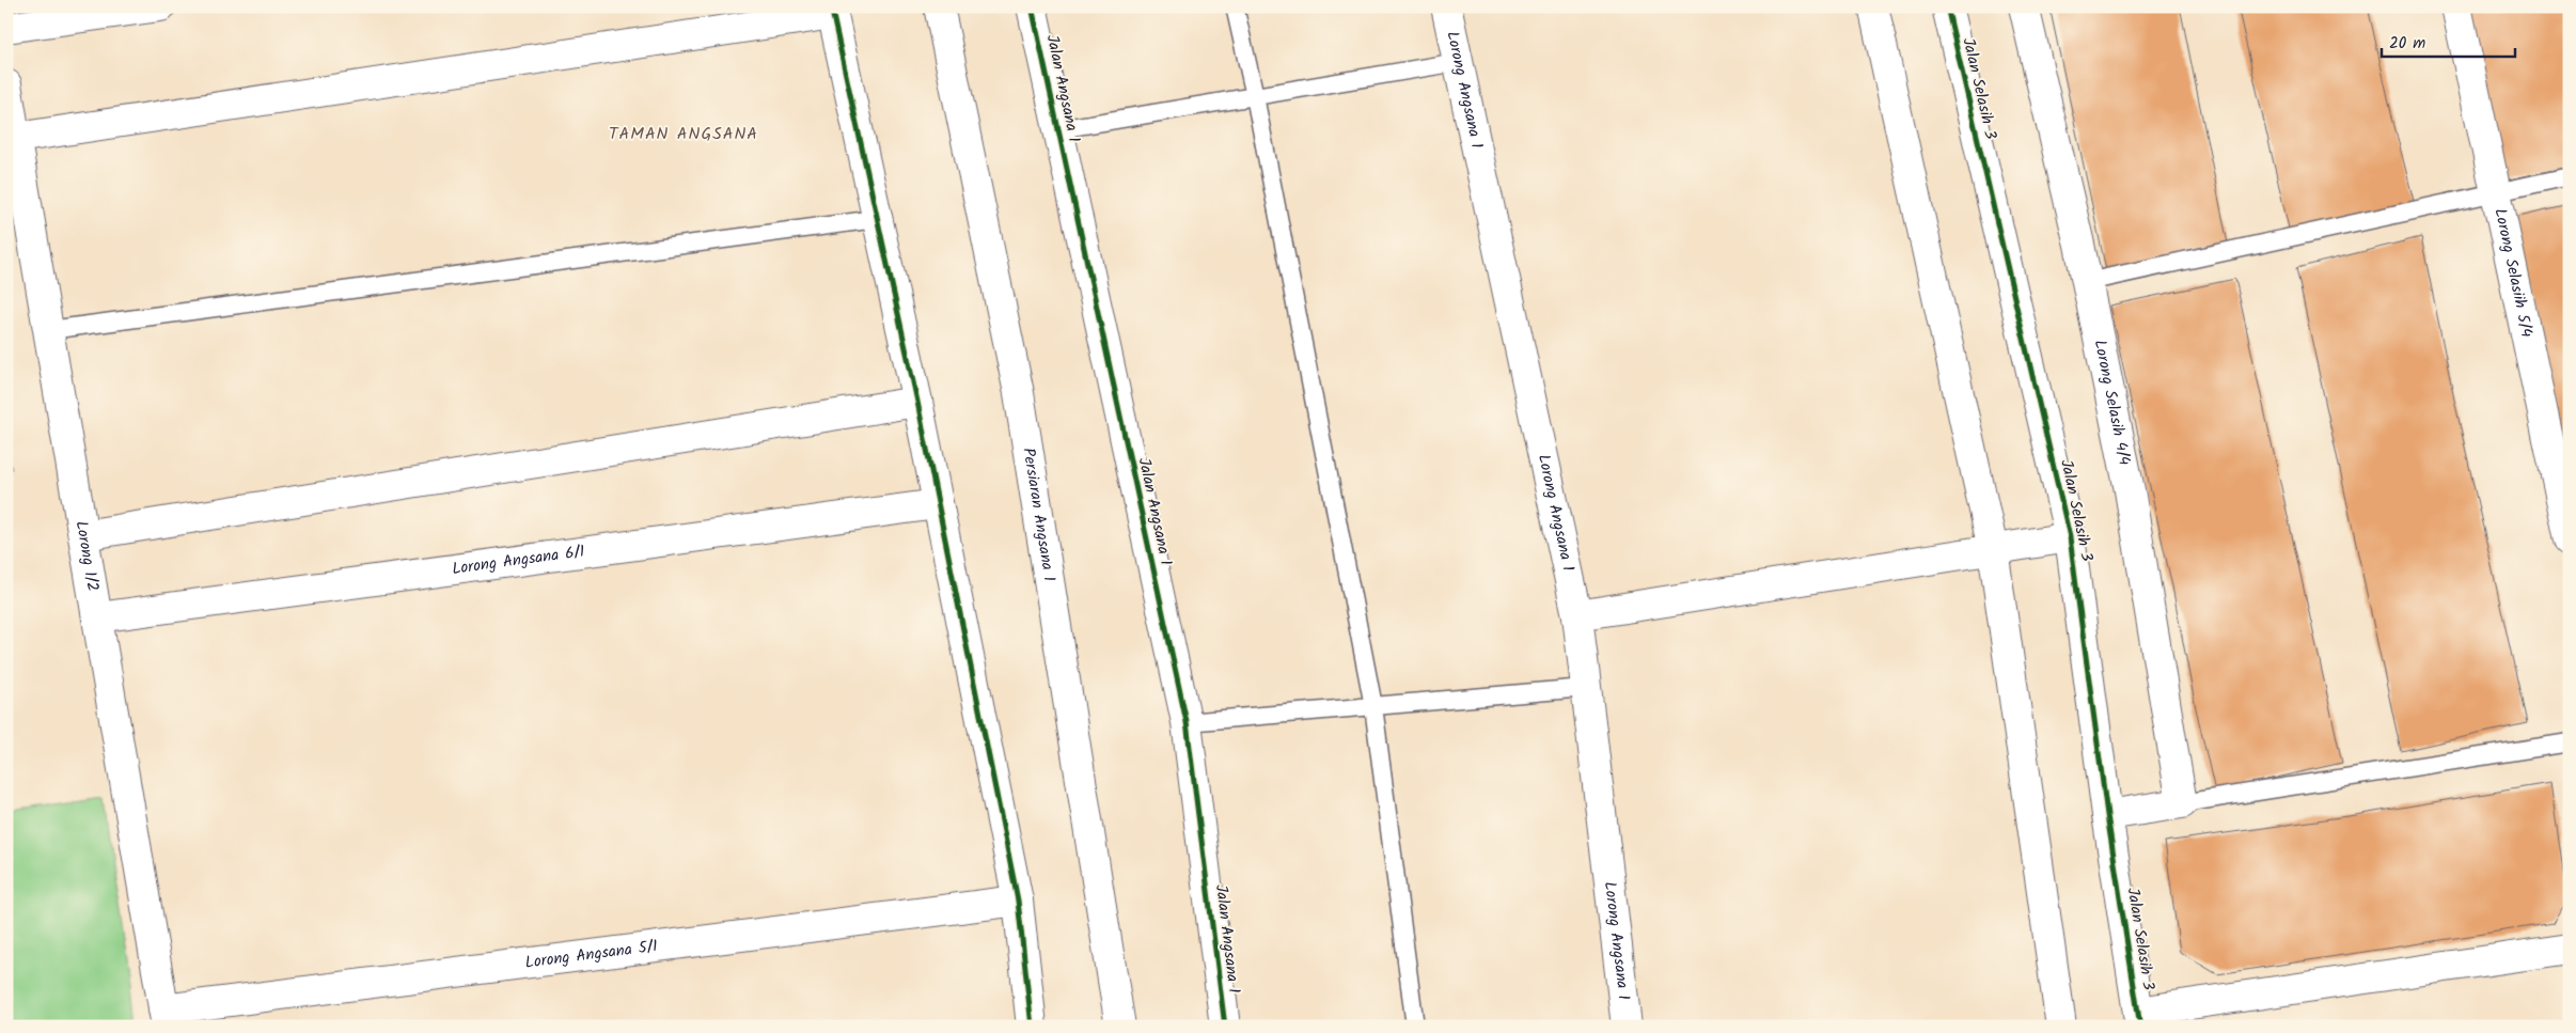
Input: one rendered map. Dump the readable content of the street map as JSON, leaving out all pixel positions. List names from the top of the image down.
{
  "streets": {
    "street": [
      "Jalan Angsana 1",
      "Jalan Selasih 3",
      "Lorong Angsana 1",
      "Lorong Selasiih 5/4",
      "Lorong Selasih 4/4",
      "Persiaran Angsana 1",
      "Lorong 1/2",
      "Lorong Angsana 6/1",
      "Lorong Angsana 5/1"
    ]
  },
  "crossings": [
    ["Lorong 1/2", "Lorong Angsana 6/1"],
    ["Lorong 1/2", "Lorong Angsana 5/1"]
  ],
  "districts": ["TAMAN ANGSANA"],
  "scale_bar": "20 m"
}
